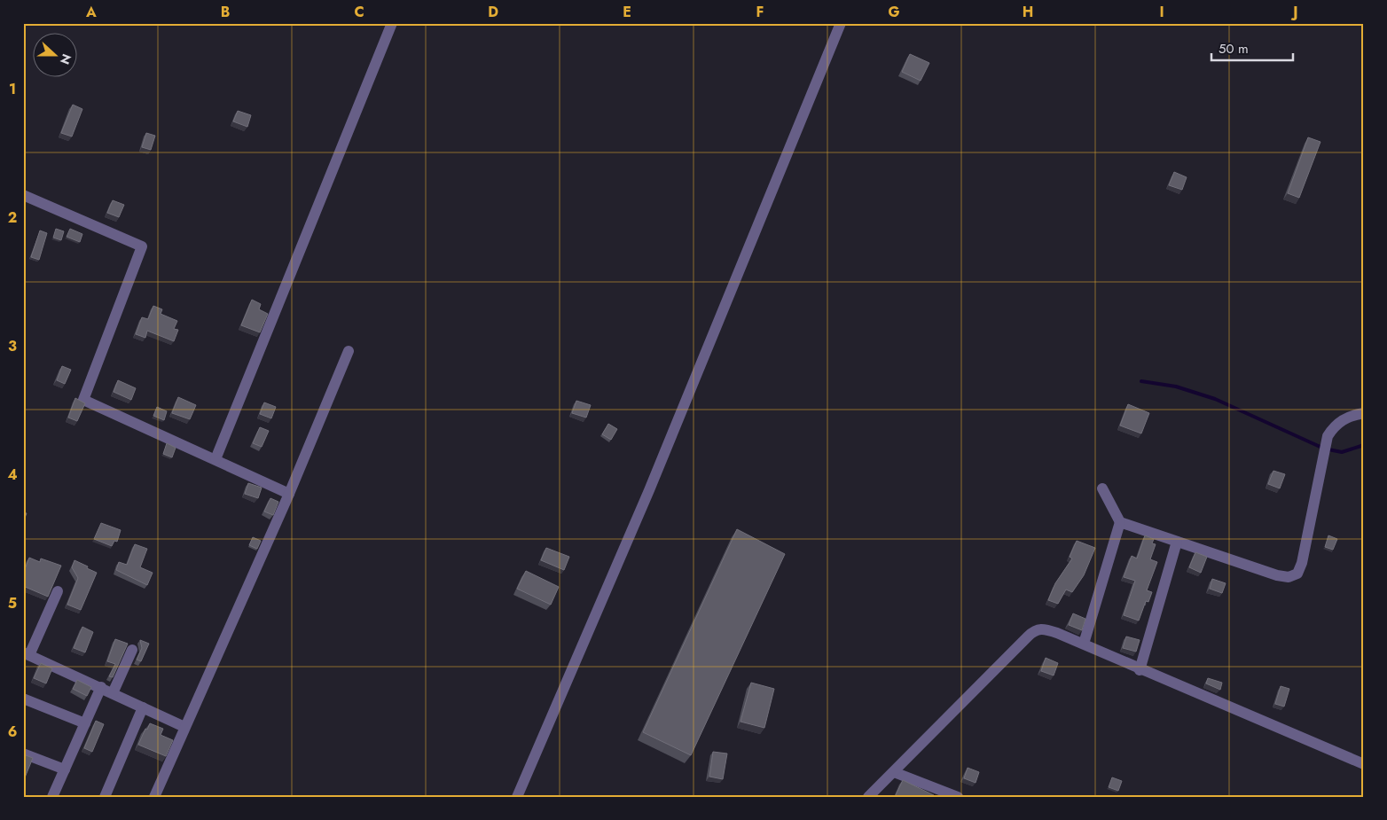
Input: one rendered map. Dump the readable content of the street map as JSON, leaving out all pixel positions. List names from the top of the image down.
{
  "scale_bar": "50 m",
  "north": "right",
  "grid": {
    "columns": [
      "A",
      "B",
      "C",
      "D",
      "E",
      "F",
      "G",
      "H",
      "I",
      "J"
    ],
    "rows": [
      "1",
      "2",
      "3",
      "4",
      "5",
      "6"
    ]
  }
}
